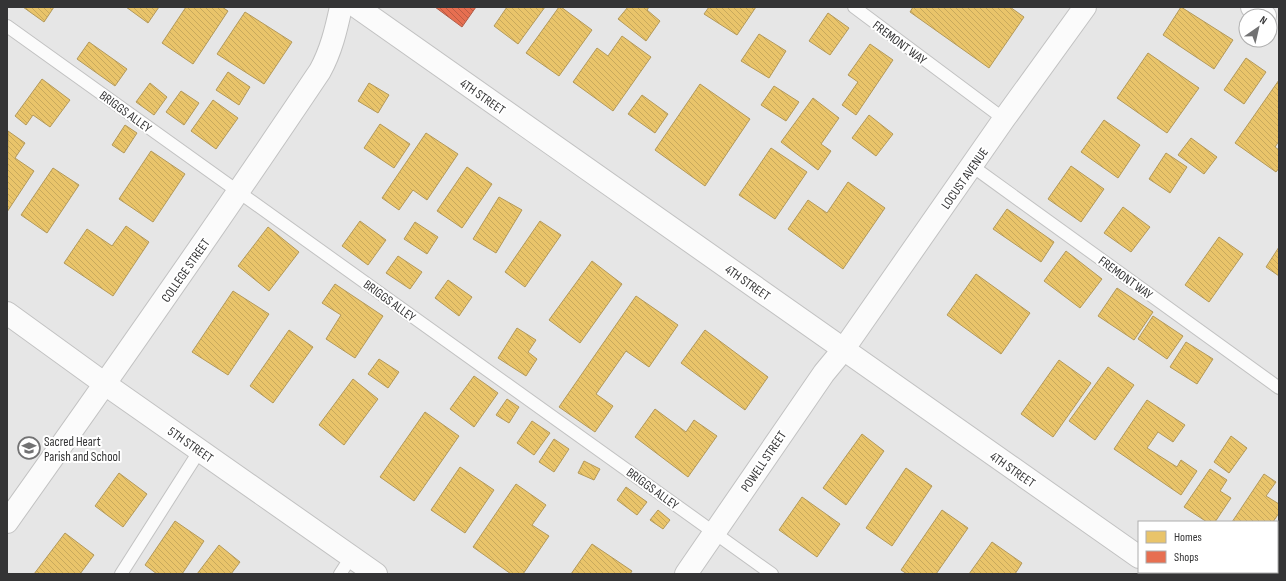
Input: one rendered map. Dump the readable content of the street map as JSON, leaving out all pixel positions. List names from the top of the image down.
{
  "streets": {
    "street": [
      "4TH STREET",
      "LOCUST AVENUE",
      "COLLEGE STREET",
      "5TH STREET",
      "POWELL STREET"
    ],
    "lane": ["FREMONT WAY", "BRIGGS ALLEY"]
  },
  "crossings": [
    ["FREMONT WAY", "LOCUST AVENUE"],
    ["4TH STREET", "LOCUST AVENUE"],
    ["4TH STREET", "POWELL STREET"],
    ["BRIGGS ALLEY", "COLLEGE STREET"],
    ["BRIGGS ALLEY", "POWELL STREET"],
    ["LOCUST AVENUE", "POWELL STREET"],
    ["COLLEGE STREET", "5TH STREET"]
  ],
  "places": {
    "school or university": ["Sacred Heart Parish and School"]
  },
  "legend": ["Homes", "Shops"],
  "north": "top right"
}
